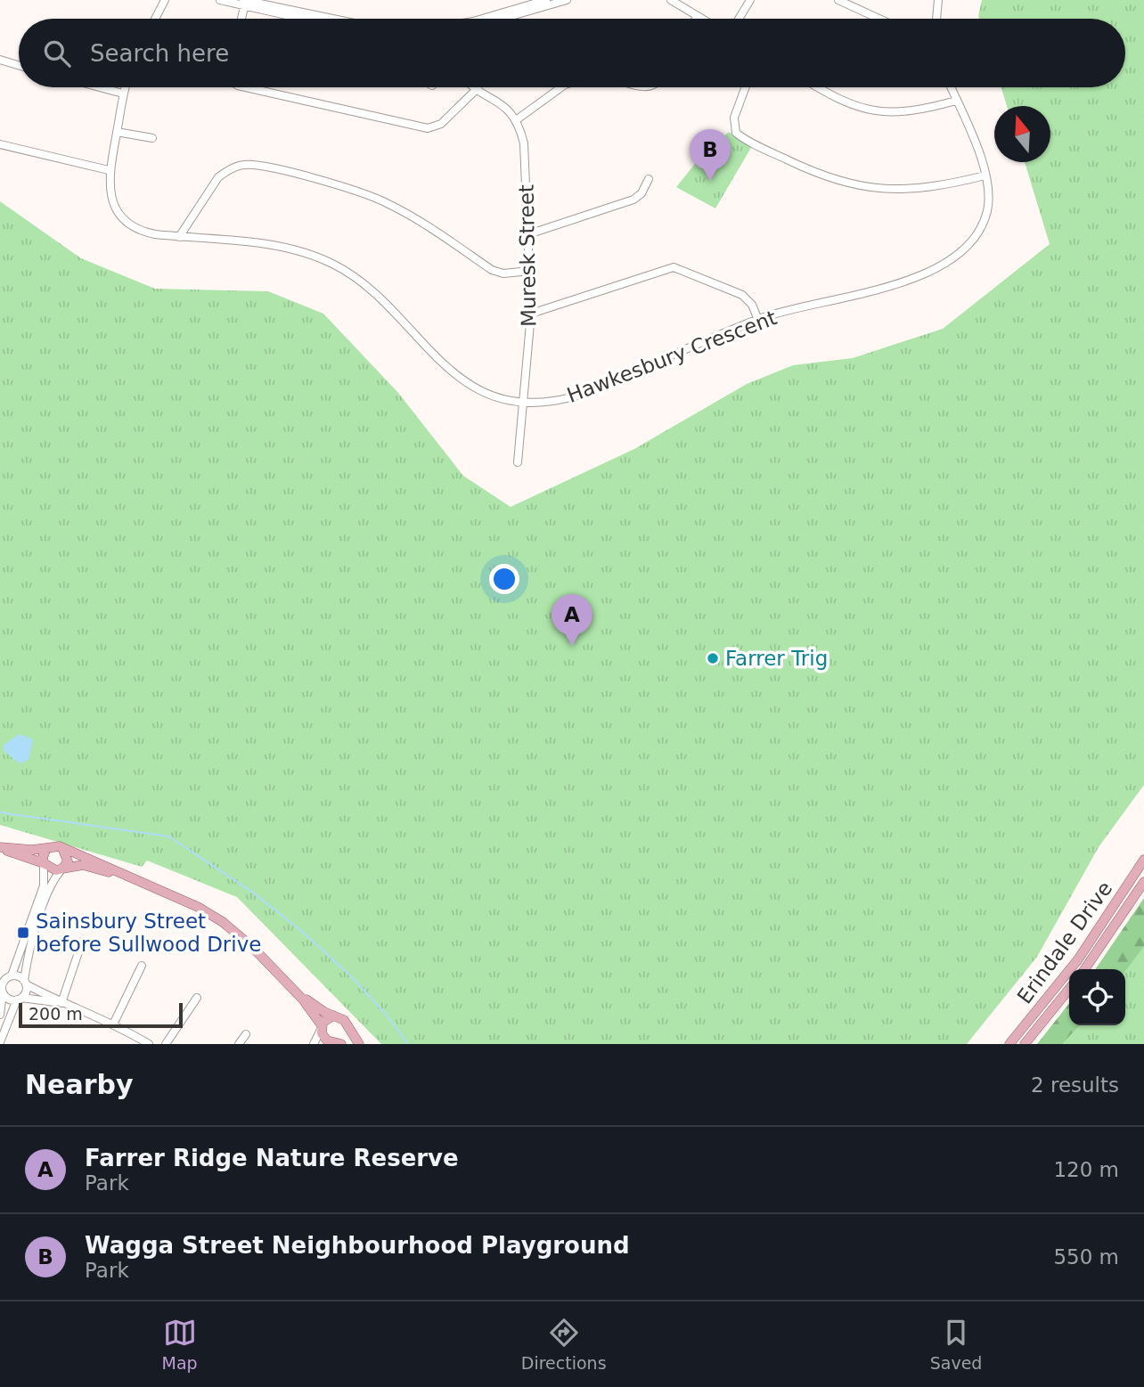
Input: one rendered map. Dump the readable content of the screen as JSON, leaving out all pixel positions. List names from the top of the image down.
{
  "streets": {
    "main road": ["Erindale Drive"],
    "street": ["Muresk Street", "Hawkesbury Crescent"]
  },
  "crossings": [
    ["Muresk Street", "Hawkesbury Crescent"]
  ],
  "places": {
    "other": ["Farrer Trig"],
    "transit": ["Sainsbury Street before Sullwood Drive"]
  },
  "scale_bar": "200 m",
  "north": "top",
  "page": {
    "search": "Search here",
    "pins": ["B", "A"],
    "scale": "200 m",
    "heading": ["Nearby", "2 results"],
    "list": [
      {
        "mark": "A",
        "name": "Farrer Ridge Nature Reserve",
        "note": "Park",
        "value": "120 m"
      },
      {
        "mark": "B",
        "name": "Wagga Street Neighbourhood Playground",
        "note": "Park",
        "value": "550 m"
      }
    ],
    "nav": ["Map", "Directions", "Saved"]
  }
}
